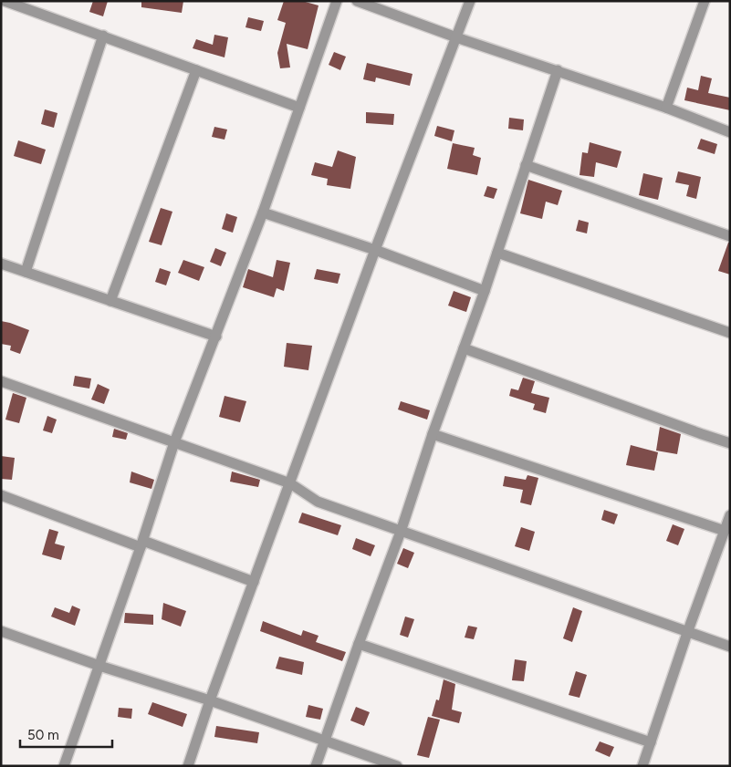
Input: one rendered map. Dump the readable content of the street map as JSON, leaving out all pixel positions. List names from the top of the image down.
{
  "scale_bar": "50 m"
}
